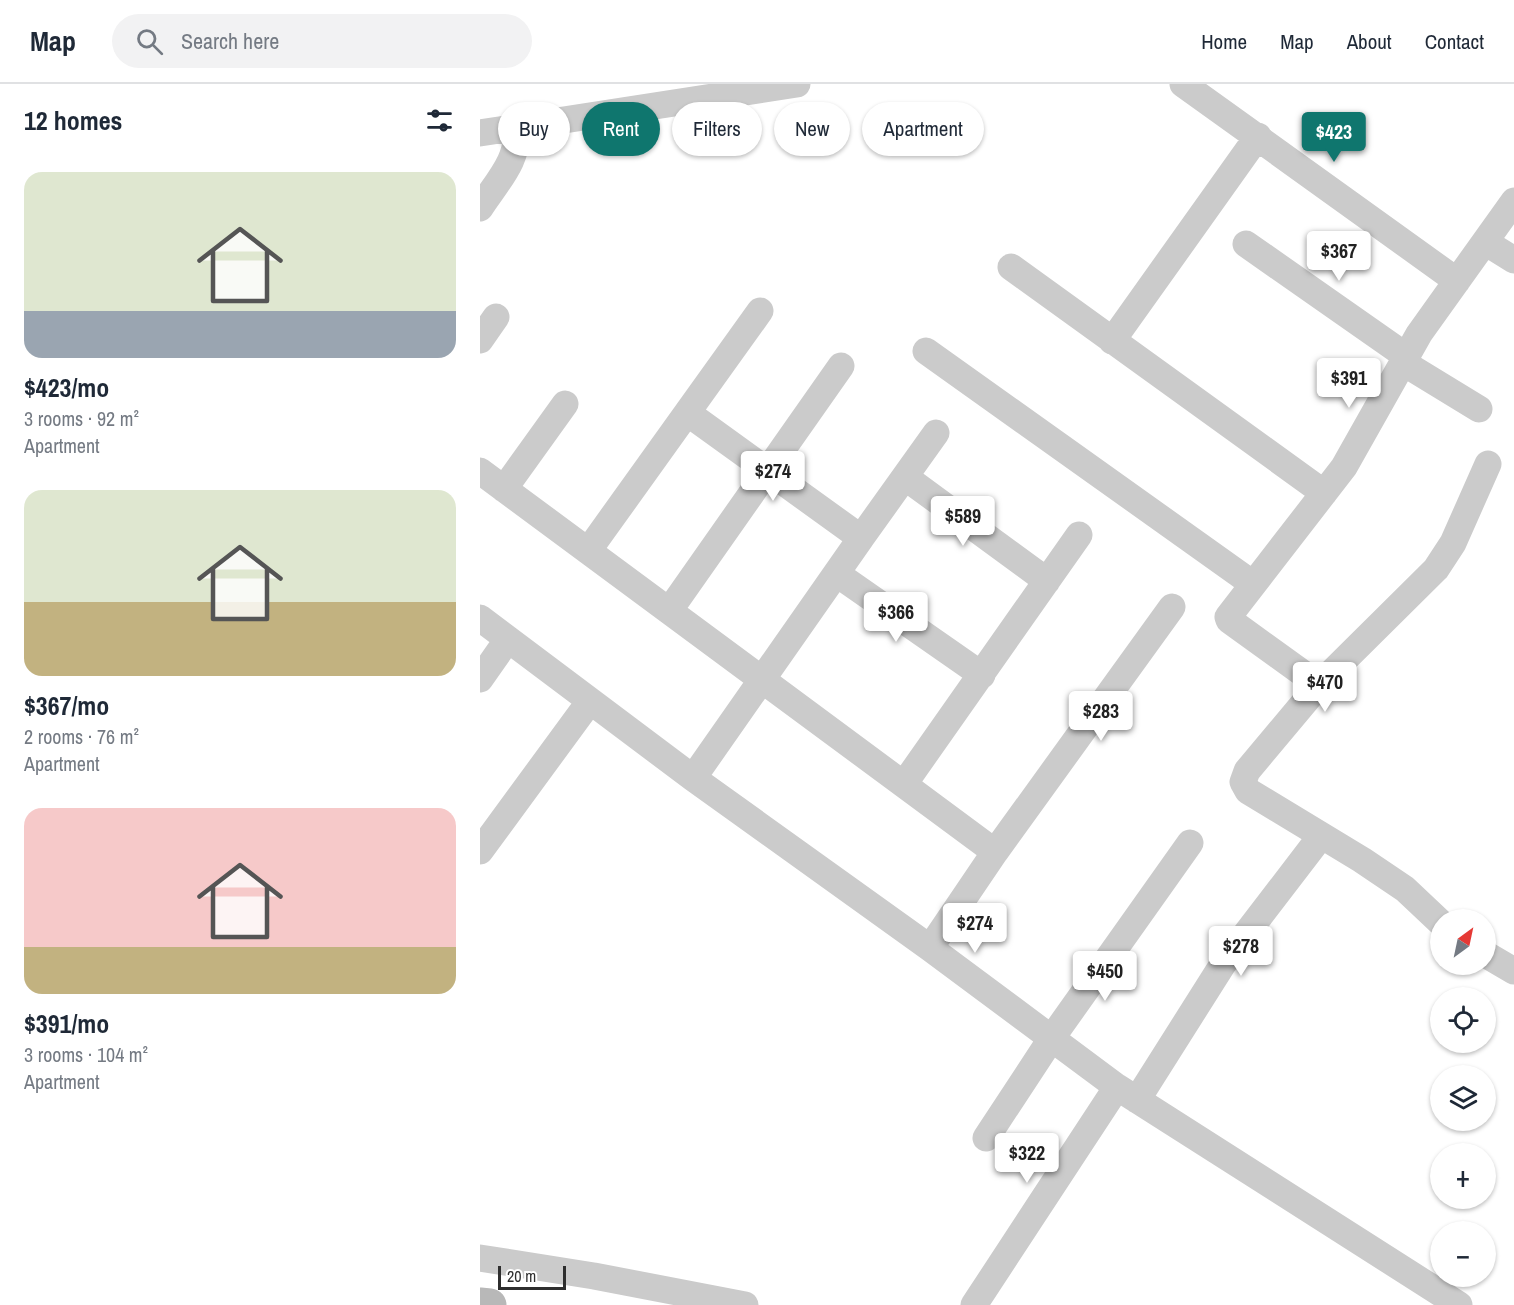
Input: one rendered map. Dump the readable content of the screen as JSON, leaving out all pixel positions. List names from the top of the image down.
{
  "scale_bar": "20 m",
  "north": "top right",
  "page": {
    "header": "Map",
    "search": "Search here",
    "nav": [
      "Home",
      "Map",
      "About",
      "Contact"
    ],
    "heading": "12 homes",
    "chip": [
      "Buy",
      "Rent",
      "Filters",
      "New",
      "Apartment"
    ],
    "price": [
      "$423",
      "$367",
      "$391",
      "$274",
      "$589",
      "$366",
      "$470",
      "$283",
      "$274",
      "$278",
      "$450",
      "$322"
    ],
    "list": [
      {
        "name": "$423/mo",
        "note": "3 rooms · 92 m² · Apartment"
      },
      {
        "name": "$367/mo",
        "note": "2 rooms · 76 m² · Apartment"
      },
      {
        "name": "$391/mo",
        "note": "3 rooms · 104 m² · Apartment"
      }
    ],
    "map_buttons": ["+", "−"],
    "scale": "20 m"
  }
}
